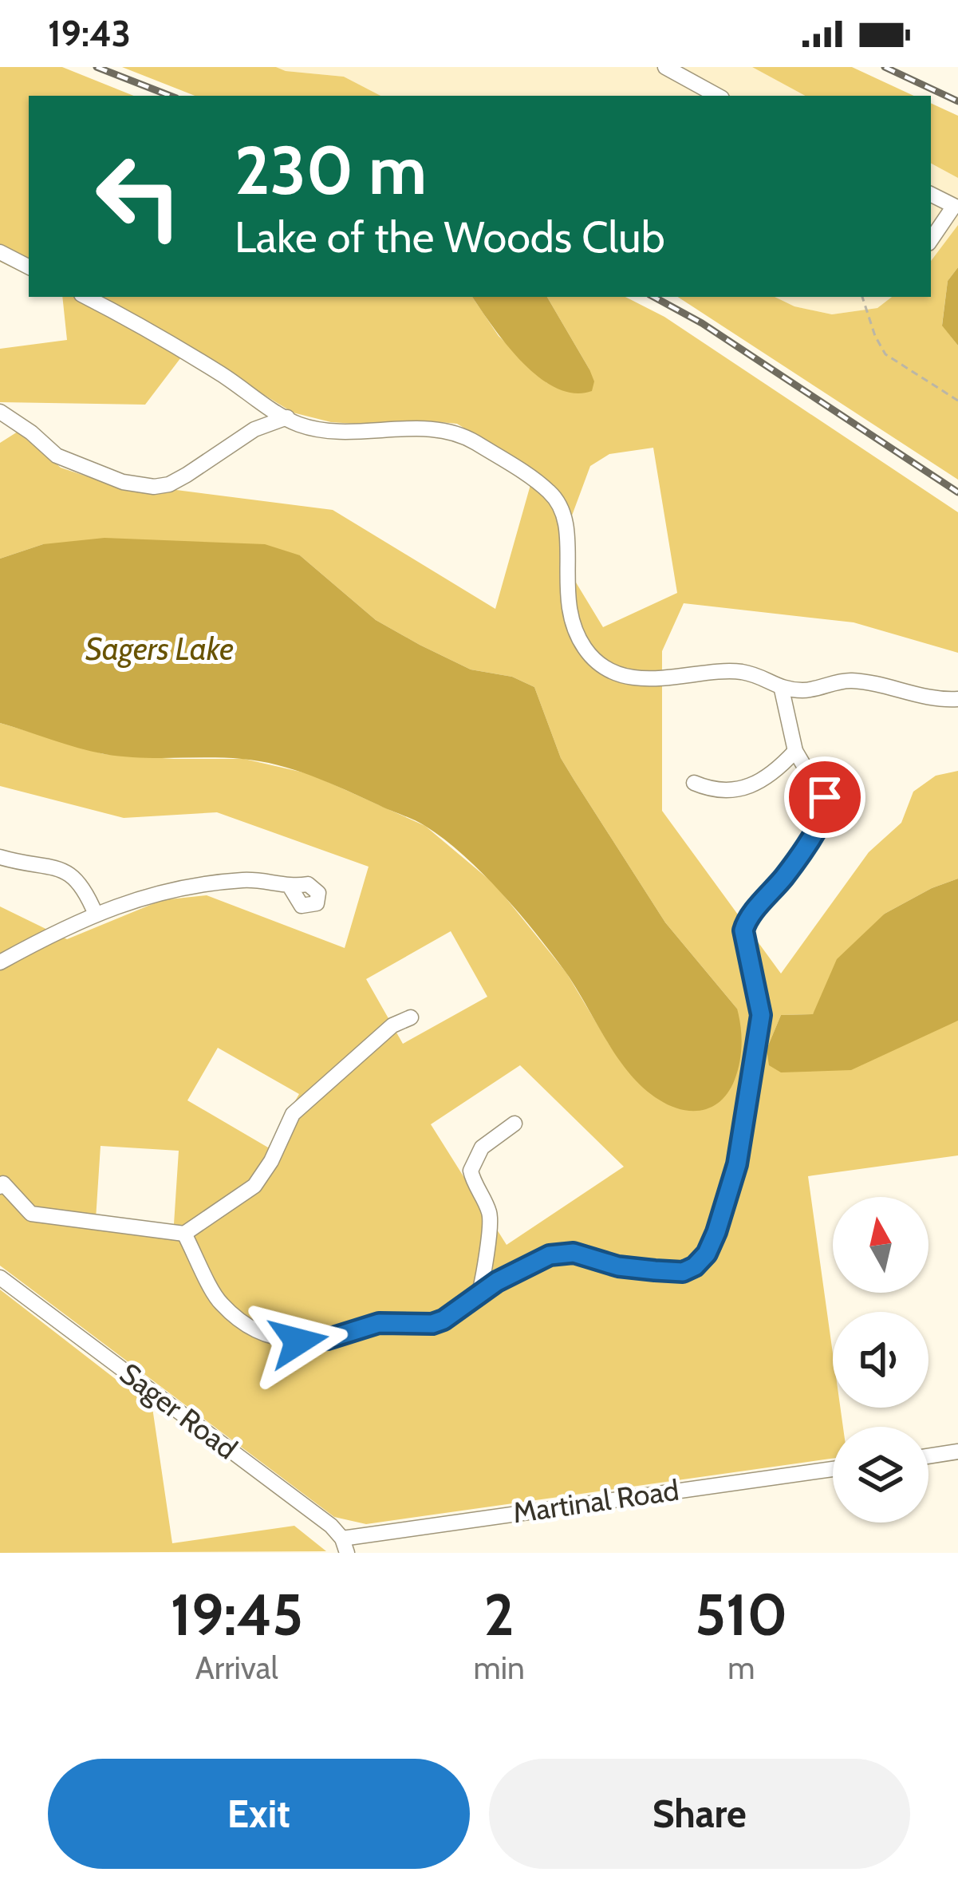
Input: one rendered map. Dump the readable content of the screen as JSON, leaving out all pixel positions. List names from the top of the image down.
{
  "streets": {
    "street": ["Sager Road", "Martinal Road"]
  },
  "crossings": [
    ["Sager Road", "Martinal Road"]
  ],
  "water": ["Sagers Lake"],
  "north": "top",
  "page": {
    "status": "19:43",
    "turn": ["230 m", "Lake of the Woods Club"],
    "eta": [
      "19:45",
      "Arrival",
      "2",
      "min",
      "510",
      "m"
    ],
    "buttons": ["Exit", "Share"]
  }
}
